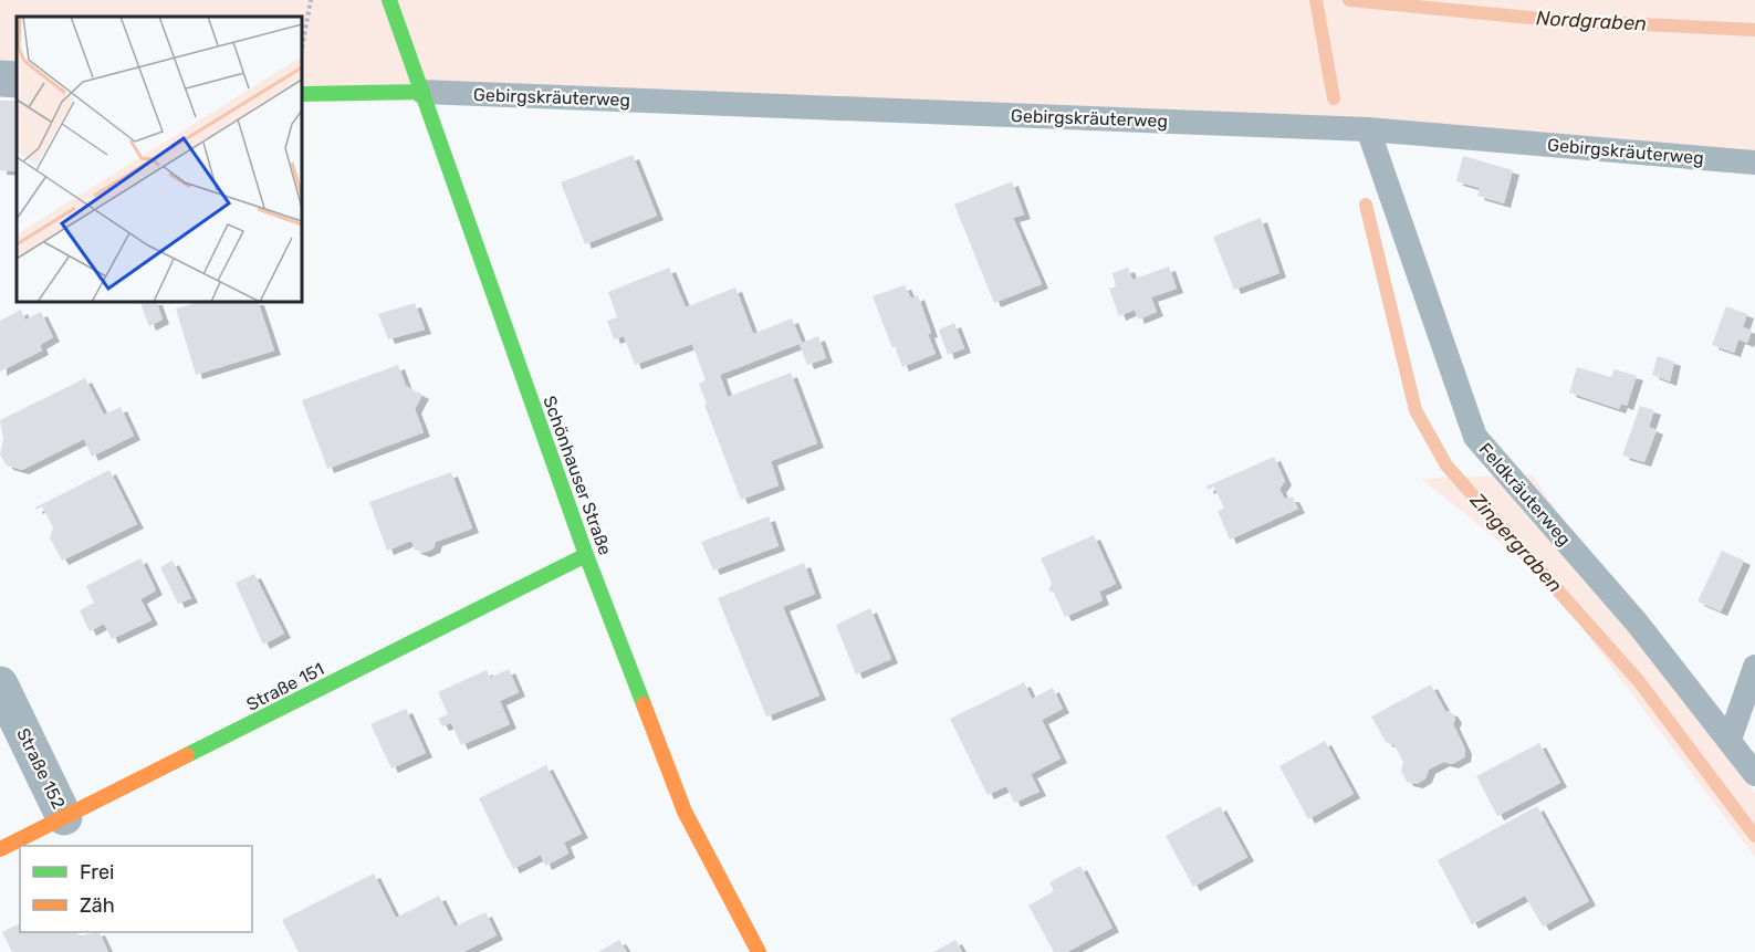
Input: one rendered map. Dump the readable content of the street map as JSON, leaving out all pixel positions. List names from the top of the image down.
{
  "streets": {
    "street": ["Schönhauser Straße", "Straße 151", "Straße 152"],
    "lane": ["Gebirgskräuterweg", "Feldkräuterweg"]
  },
  "crossings": [
    ["Gebirgskräuterweg", "Schönhauser Straße"],
    ["Gebirgskräuterweg", "Feldkräuterweg"],
    ["Schönhauser Straße", "Straße 151"],
    ["Straße 151", "Straße 152"]
  ],
  "water": ["Nordgraben", "Zingergraben"],
  "legend": ["Frei", "Zäh"]
}
